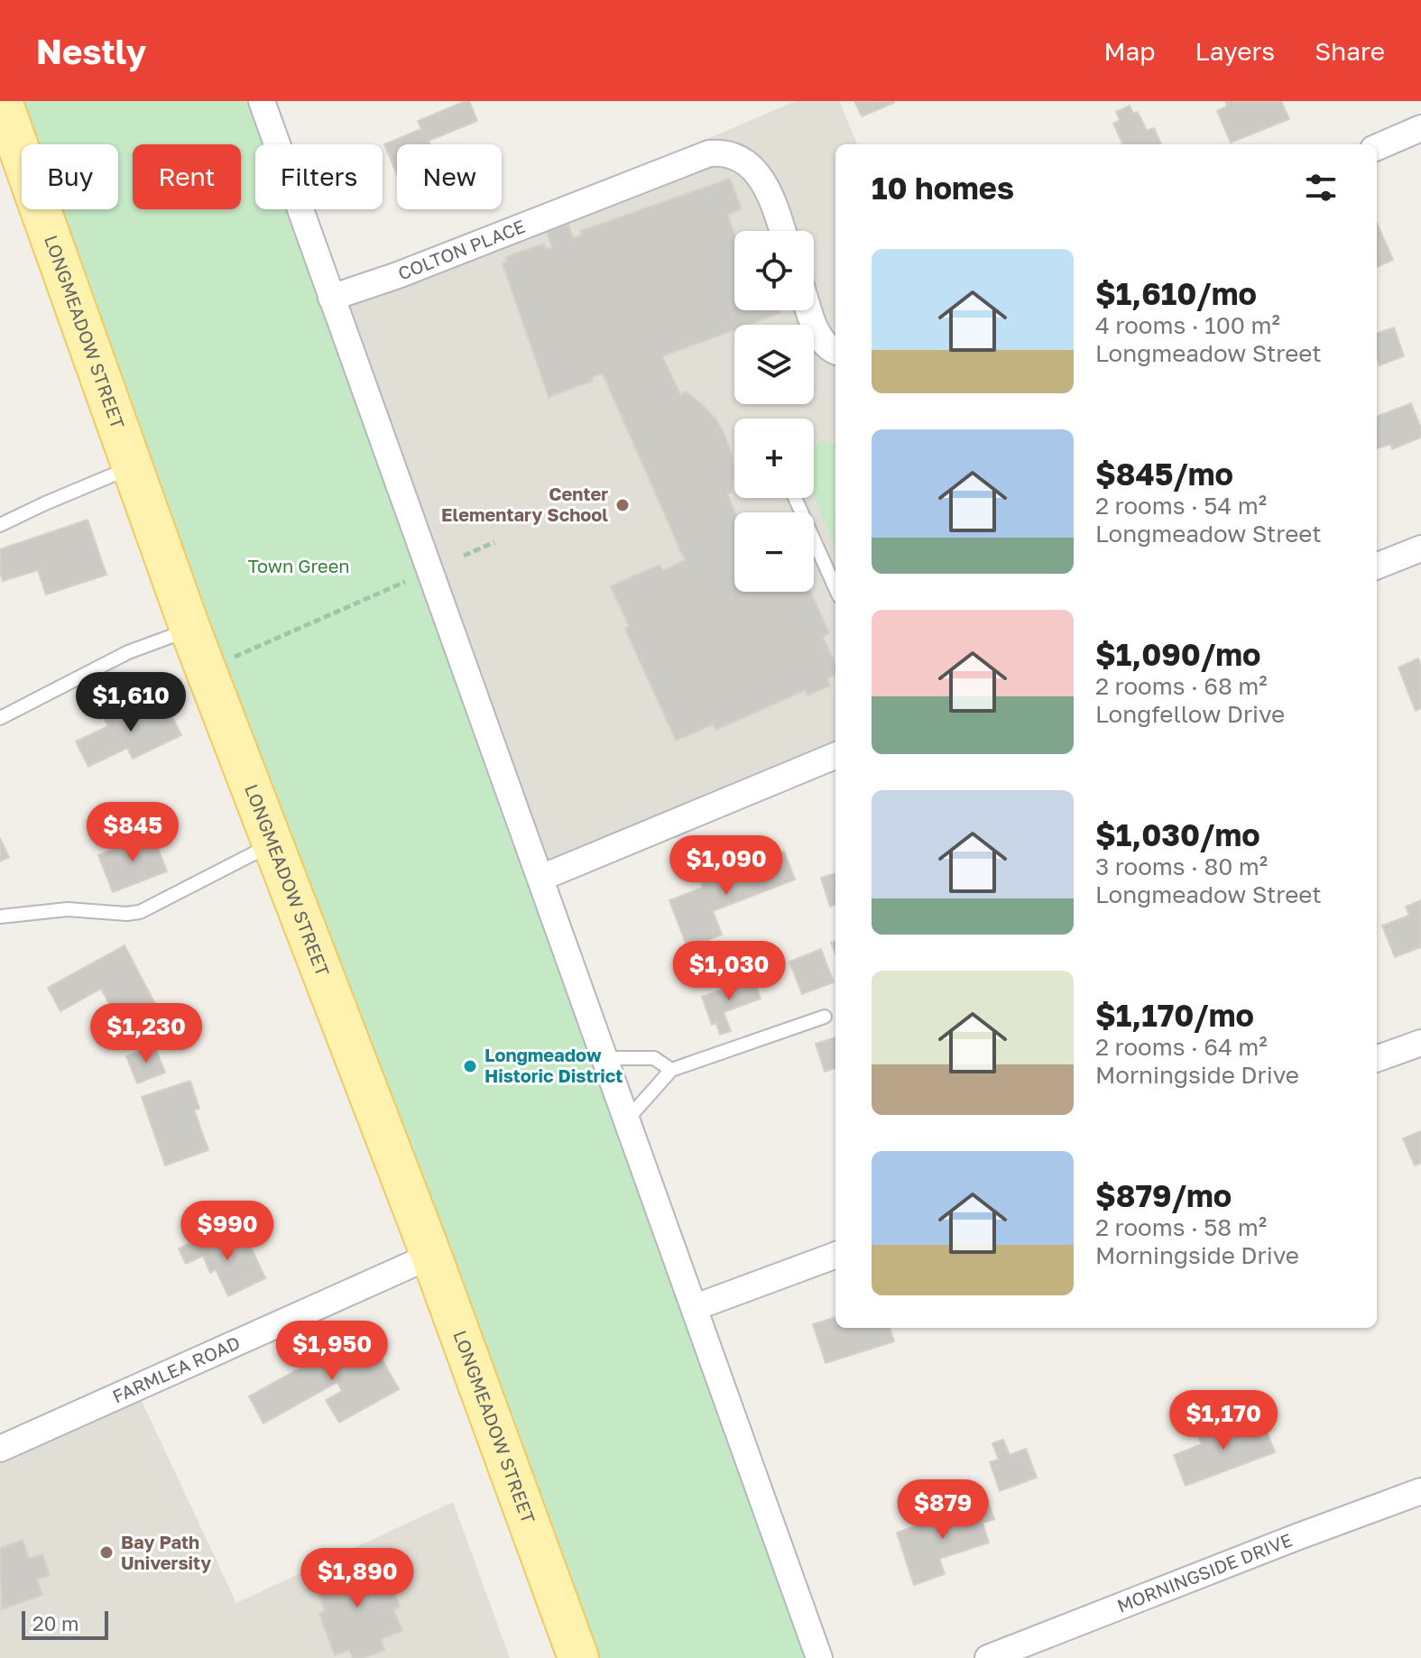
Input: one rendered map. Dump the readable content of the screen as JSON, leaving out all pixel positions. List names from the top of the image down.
{
  "streets": {
    "main road": ["LONGMEADOW STREET"],
    "street": ["COLTON PLACE", "FARMLEA ROAD", "MORNINGSIDE DRIVE"]
  },
  "crossings": [
    ["LONGMEADOW STREET", "FARMLEA ROAD"]
  ],
  "parks": ["Town Green"],
  "places": ["Center Elementary School", "Longmeadow Historic District", "Bay Path University"],
  "scale_bar": "20 m",
  "page": {
    "header": "Nestly",
    "nav": ["Map", "Layers", "Share"],
    "chip": [
      "Buy",
      "Rent",
      "Filters",
      "New"
    ],
    "heading": "10 homes",
    "map_buttons": ["+", "−"],
    "list": [
      {
        "name": "$1,610/mo",
        "note": "4 rooms · 100 m² · Longmeadow Street"
      },
      {
        "name": "$845/mo",
        "note": "2 rooms · 54 m² · Longmeadow Street"
      },
      {
        "name": "$1,090/mo",
        "note": "2 rooms · 68 m² · Longfellow Drive"
      },
      {
        "name": "$1,030/mo",
        "note": "3 rooms · 80 m² · Longmeadow Street"
      },
      {
        "name": "$1,170/mo",
        "note": "2 rooms · 64 m² · Morningside Drive"
      },
      {
        "name": "$879/mo",
        "note": "2 rooms · 58 m² · Morningside Drive"
      }
    ],
    "price": [
      "$1,610",
      "$845",
      "$1,090",
      "$1,030",
      "$1,230",
      "$990",
      "$1,950",
      "$1,170",
      "$879",
      "$1,890"
    ],
    "scale": "20 m"
  }
}
